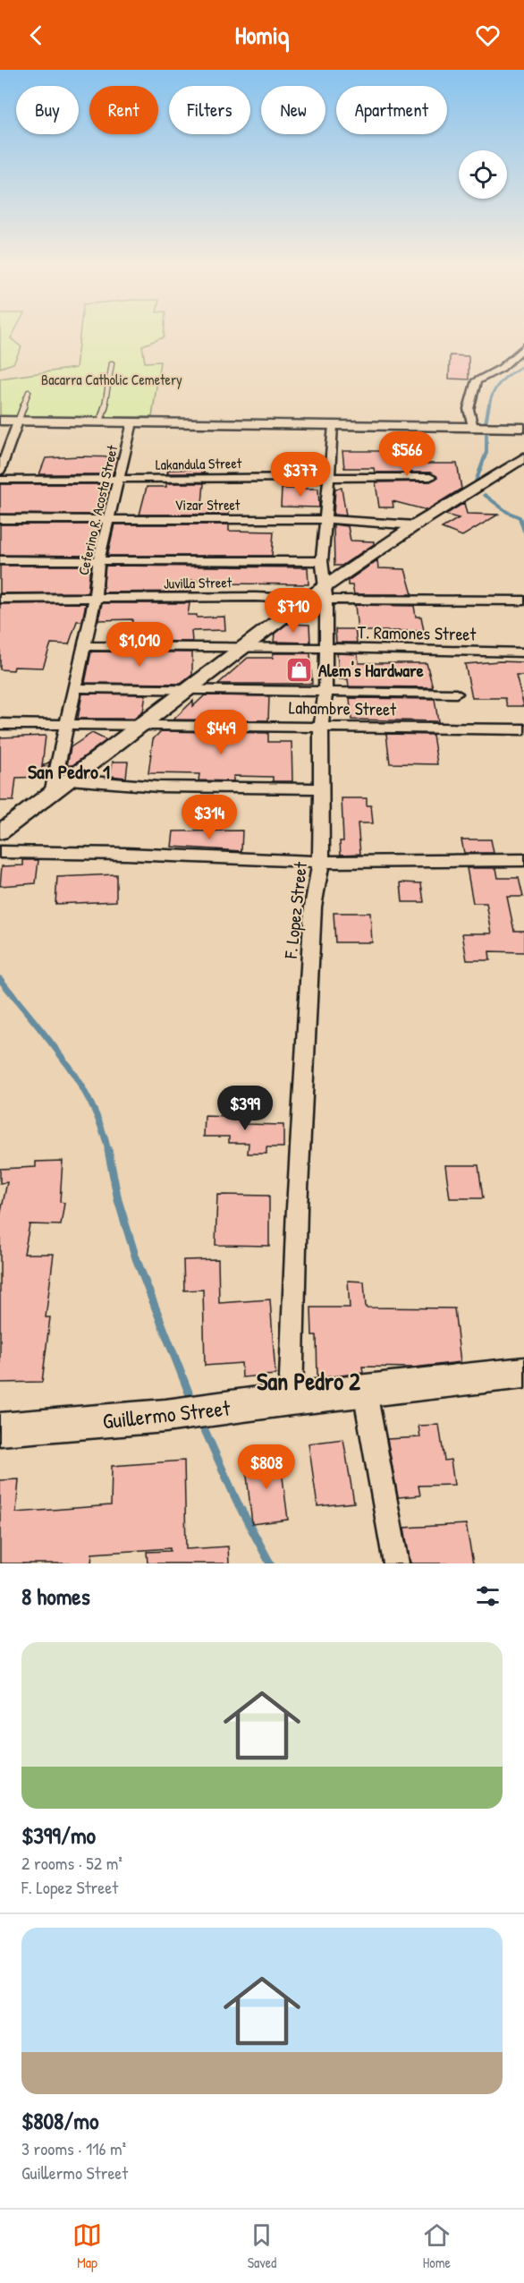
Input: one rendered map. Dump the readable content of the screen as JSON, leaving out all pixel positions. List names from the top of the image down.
{
  "streets": {
    "street": [
      "Lakandula Street",
      "Vizar Street",
      "Ceferino R. Acosta Street",
      "Juvilla Street",
      "T. Ramones Street",
      "Lahambre Street",
      "F. Lopez Street",
      "Guillermo Street"
    ]
  },
  "crossings": [
    ["Lakandula Street", "Ceferino R. Acosta Street"],
    ["Lakandula Street", "F. Lopez Street"],
    ["Vizar Street", "Ceferino R. Acosta Street"],
    ["Vizar Street", "F. Lopez Street"],
    ["Ceferino R. Acosta Street", "Juvilla Street"],
    ["Ceferino R. Acosta Street", "T. Ramones Street"],
    ["Ceferino R. Acosta Street", "Lahambre Street"],
    ["T. Ramones Street", "F. Lopez Street"],
    ["Lahambre Street", "F. Lopez Street"],
    ["F. Lopez Street", "Guillermo Street"]
  ],
  "districts": ["San Pedro 1", "San Pedro 2"],
  "parks": ["Bacarra Catholic Cemetery"],
  "places": {
    "shop": ["Alem's Hardware"]
  },
  "page": {
    "header": "Homiq",
    "chip": [
      "Buy",
      "Rent",
      "Filters",
      "New",
      "Apartment"
    ],
    "price": [
      "$566",
      "$377",
      "$710",
      "$1,010",
      "$449",
      "$314",
      "$399",
      "$808"
    ],
    "heading": "8 homes",
    "list": [
      {
        "name": "$399/mo",
        "note": "2 rooms · 52 m² · F. Lopez Street"
      },
      {
        "name": "$808/mo",
        "note": "3 rooms · 116 m² · Guillermo Street"
      }
    ],
    "tabs": ["Map", "Saved", "Home"]
  }
}
